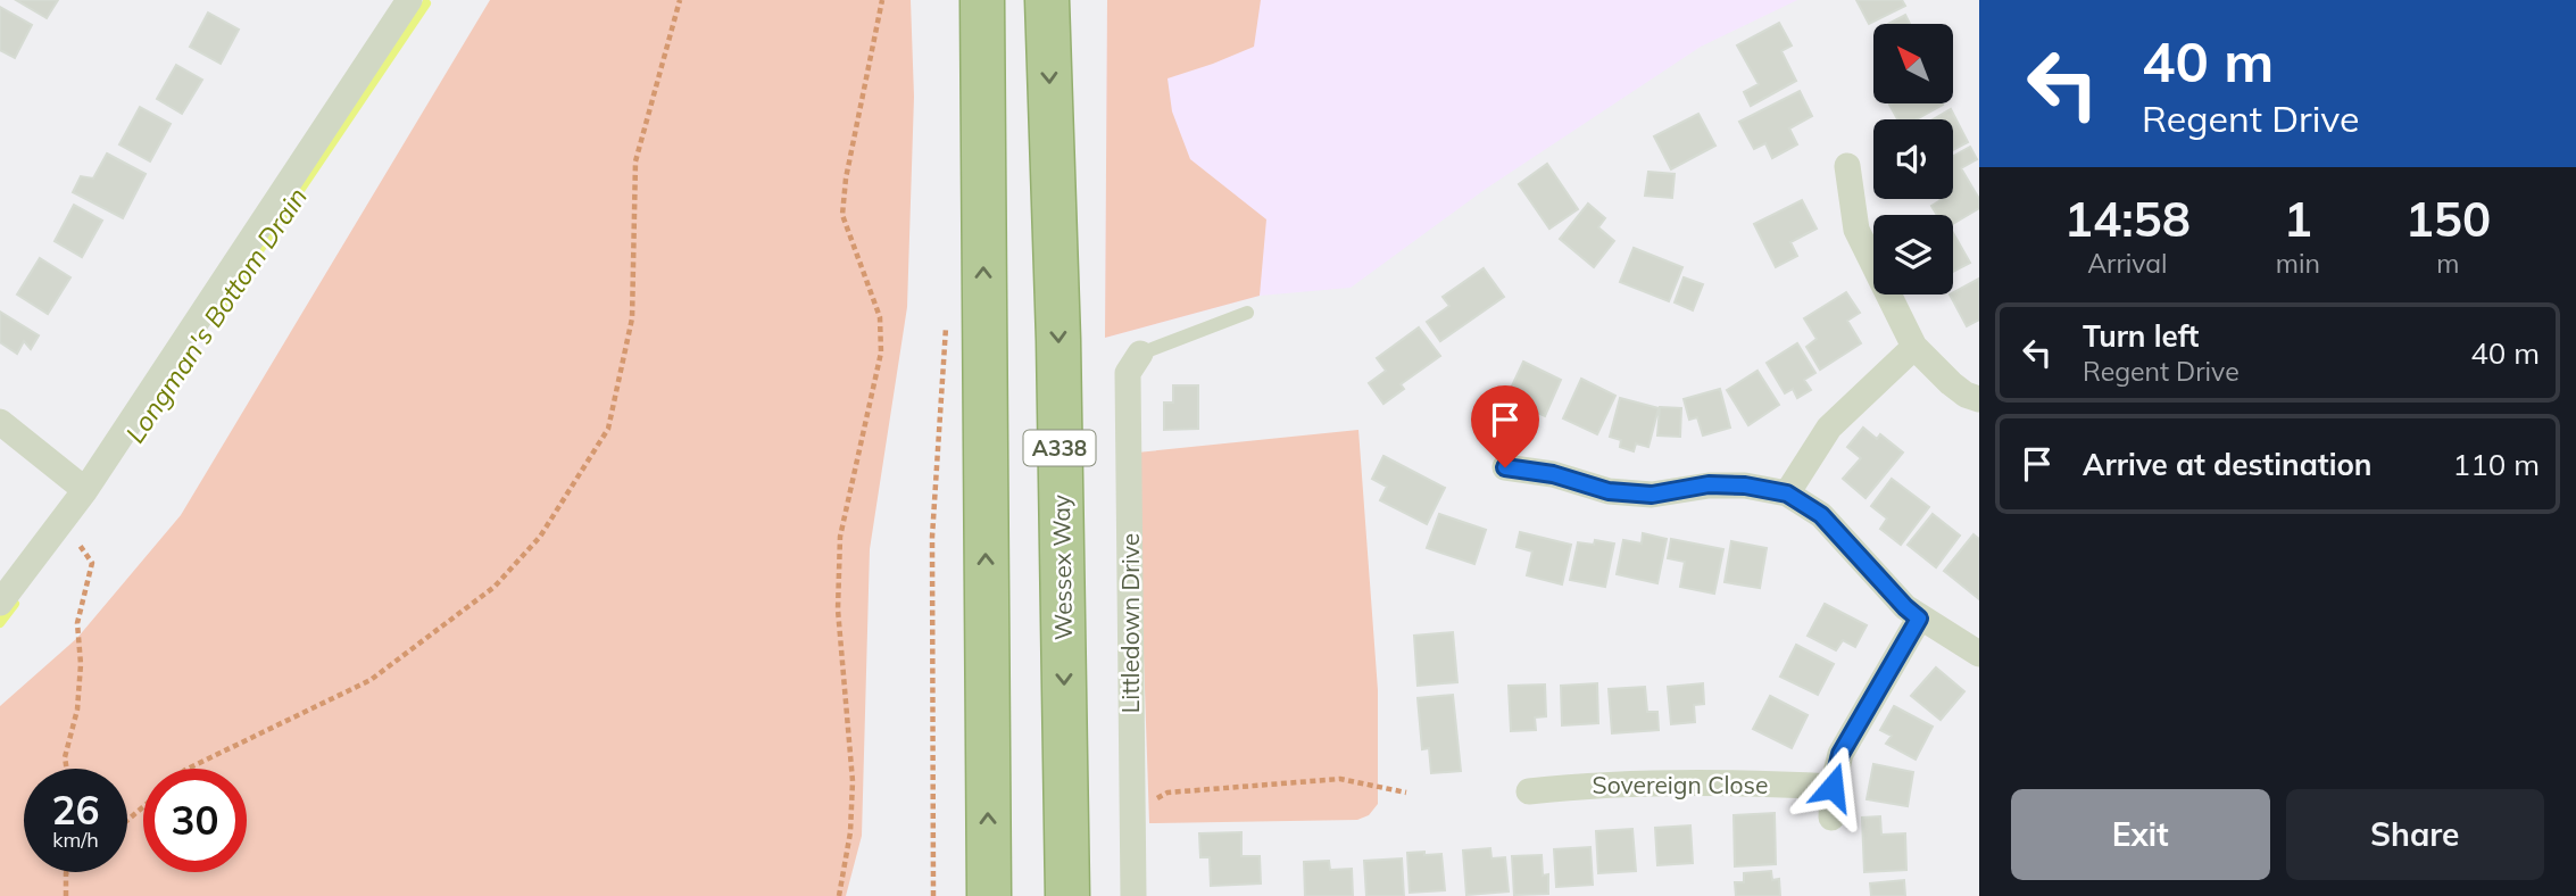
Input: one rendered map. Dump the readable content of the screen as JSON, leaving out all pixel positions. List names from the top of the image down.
{
  "streets": {
    "highway": ["A338", "Wessex Way"],
    "street": ["Littledown Drive", "Sovereign Close"]
  },
  "water": ["Longman's Bottom Drain"],
  "north": "top left",
  "page": {
    "turn": ["40 m", "Regent Drive"],
    "eta": [
      "14:58",
      "Arrival",
      "1",
      "min",
      "150",
      "m"
    ],
    "list": [
      {
        "name": "Turn left",
        "note": "Regent Drive",
        "value": "40 m"
      },
      {
        "name": "Arrive at destination",
        "value": "110 m"
      }
    ],
    "speed": "26 km/h",
    "limit": "30",
    "buttons": ["Exit", "Share"]
  }
}
